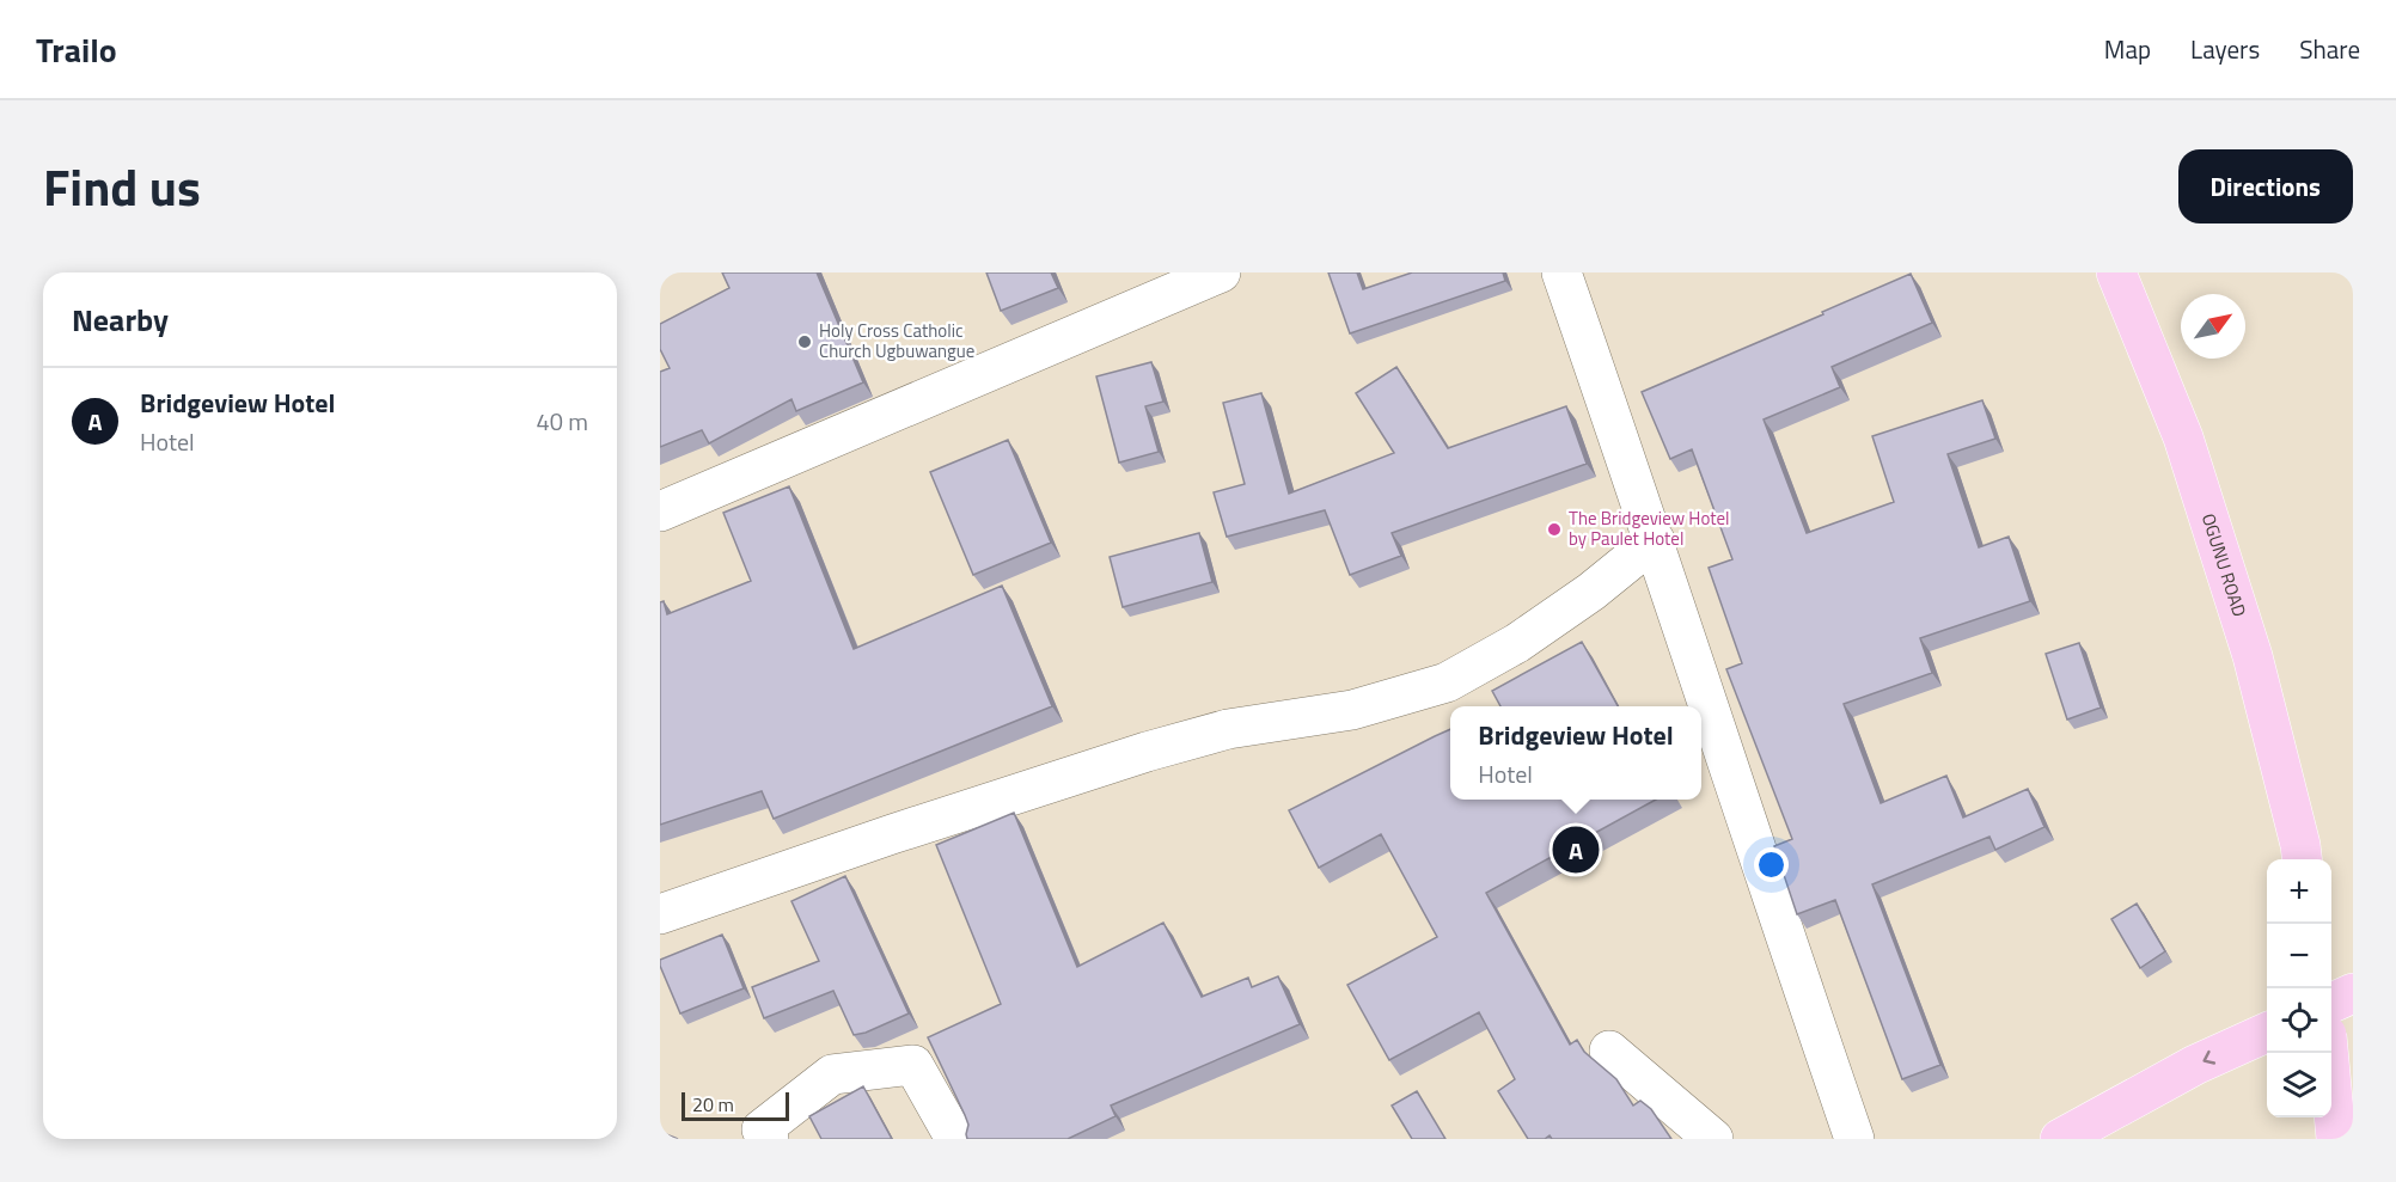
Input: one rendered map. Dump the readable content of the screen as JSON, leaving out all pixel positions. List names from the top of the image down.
{
  "streets": {
    "main road": ["OGUNU ROAD"]
  },
  "places": ["Holy Cross Catholic Church Ugbuwangue", "The Bridgeview Hotel by Paulet Hotel"],
  "scale_bar": "20 m",
  "north": "top right",
  "page": {
    "header": "Trailo",
    "nav": ["Map", "Layers", "Share"],
    "title": "Find us",
    "buttons": "Directions",
    "heading": "Nearby",
    "list": [
      {
        "mark": "A",
        "name": "Bridgeview Hotel",
        "note": "Hotel",
        "value": "40 m"
      }
    ],
    "popup": ["Bridgeview Hotel", "Hotel"],
    "pins": "A",
    "map_buttons": ["+", "−"],
    "scale": "20 m"
  }
}
